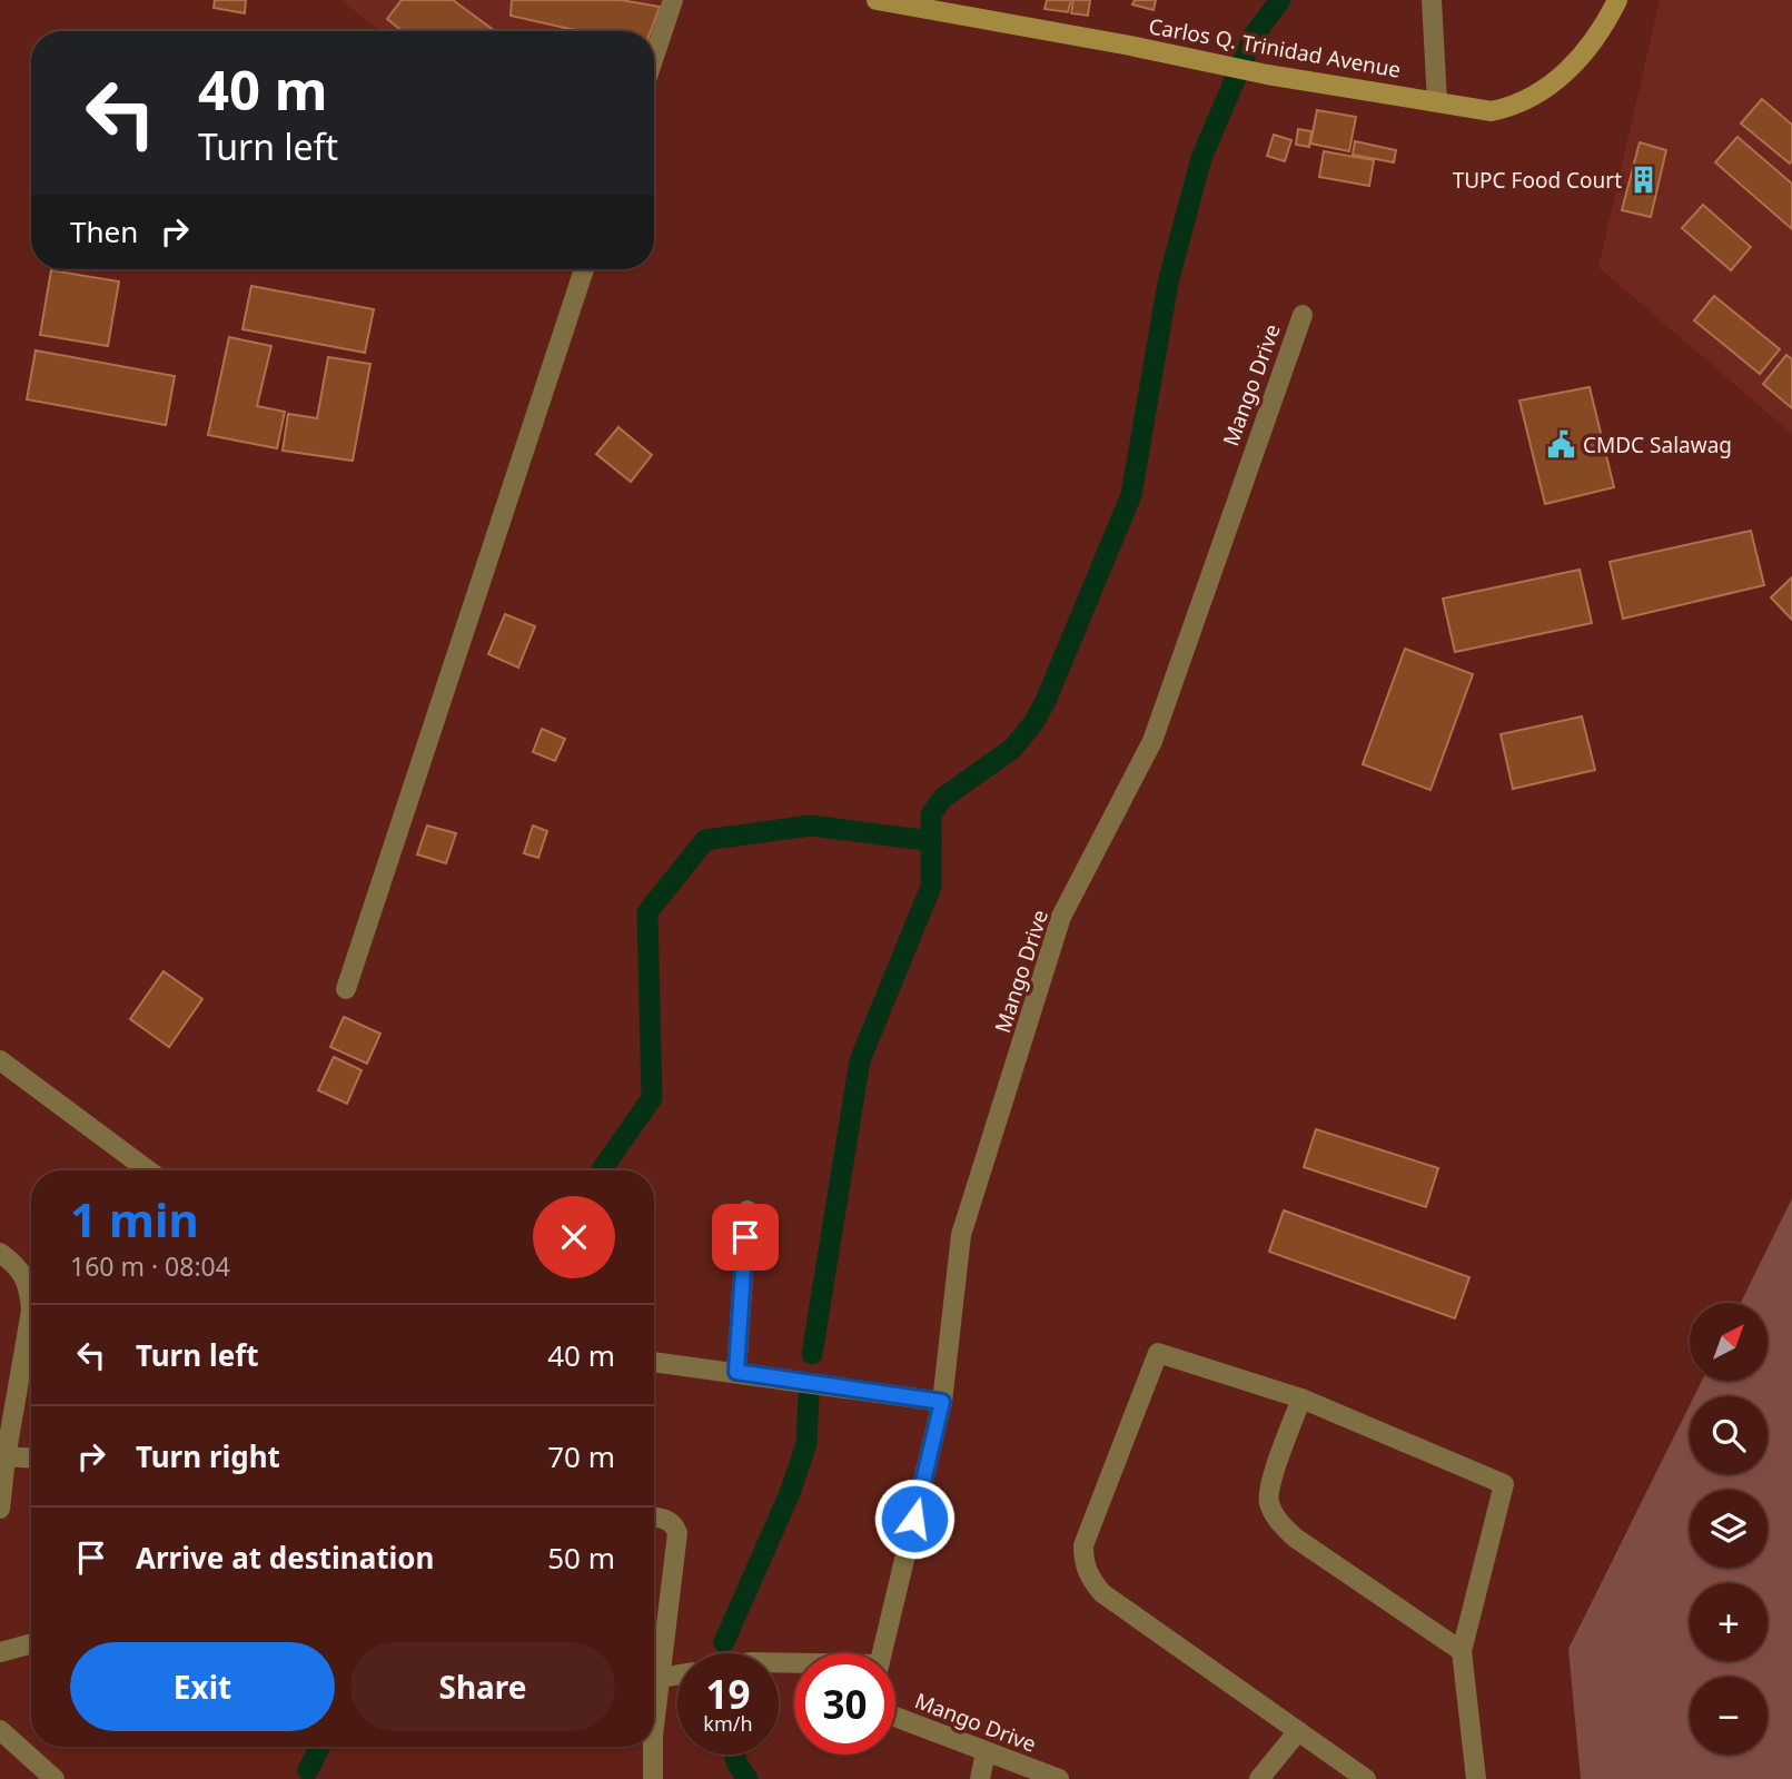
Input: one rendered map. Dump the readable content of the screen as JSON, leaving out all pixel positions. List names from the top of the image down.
{
  "streets": {
    "main road": ["Carlos Q. Trinidad Avenue"],
    "street": ["Mango Drive"]
  },
  "places": {
    "building": ["TUPC Food Court"],
    "public building": ["CMDC Salawag"]
  },
  "north": "top right",
  "page": {
    "turn": ["40 m", "Turn left"],
    "then": "Then",
    "heading": ["1 min", "160 m · 08:04"],
    "map_buttons": ["+", "−"],
    "list": [
      {
        "name": "Turn left",
        "value": "40 m"
      },
      {
        "name": "Turn right",
        "value": "70 m"
      },
      {
        "name": "Arrive at destination",
        "value": "50 m"
      }
    ],
    "buttons": ["Exit", "Share"],
    "speed": "19 km/h",
    "limit": "30"
  }
}
